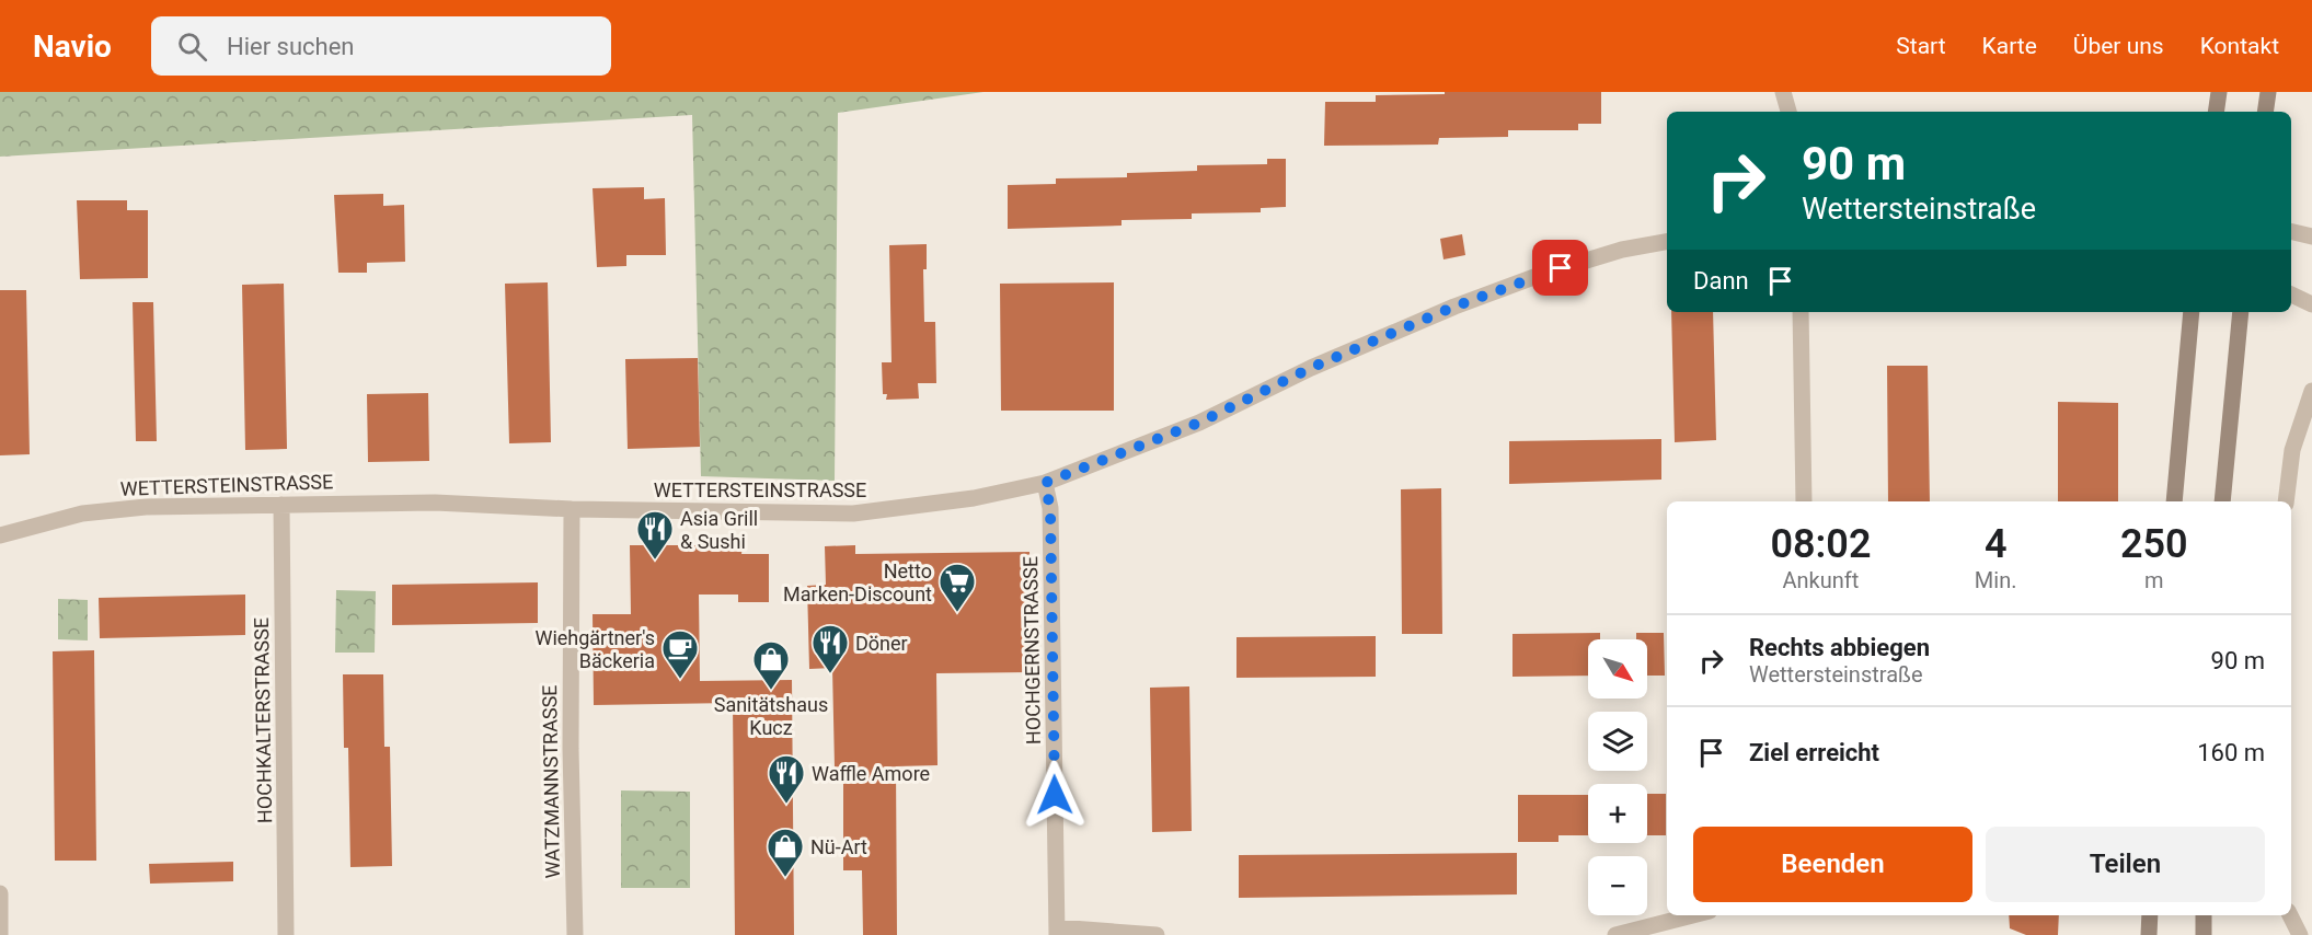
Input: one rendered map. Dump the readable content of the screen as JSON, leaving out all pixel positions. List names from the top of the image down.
{
  "streets": {
    "street": [
      "WETTERSTEINSTRASSE",
      "HOCHGERNSTRASSE",
      "HOCHKALTERSTRASSE",
      "WATZMANNSTRASSE"
    ]
  },
  "crossings": [
    ["WETTERSTEINSTRASSE", "HOCHGERNSTRASSE"],
    ["WETTERSTEINSTRASSE", "HOCHKALTERSTRASSE"],
    ["WETTERSTEINSTRASSE", "WATZMANNSTRASSE"]
  ],
  "places": {
    "restaurant": ["Asia Grill & Sushi", "Döner", "Waffle Amore"],
    "supermarket": ["Netto Marken-Discount"],
    "cafe": ["Wiehgärtner's Bäckeria"],
    "shop": ["Sanitätshaus Kucz", "Nü-Art"]
  },
  "north": "bottom right",
  "page": {
    "header": "Navio",
    "search": "Hier suchen",
    "nav": [
      "Start",
      "Karte",
      "Über uns",
      "Kontakt"
    ],
    "turn": ["90 m", "Wettersteinstraße"],
    "then": "Dann",
    "eta": [
      "08:02",
      "Ankunft",
      "4",
      "Min.",
      "250",
      "m"
    ],
    "list": [
      {
        "name": "Rechts abbiegen",
        "note": "Wettersteinstraße",
        "value": "90 m"
      },
      {
        "name": "Ziel erreicht",
        "value": "160 m"
      }
    ],
    "map_buttons": ["+", "−"],
    "buttons": ["Beenden", "Teilen"]
  }
}
